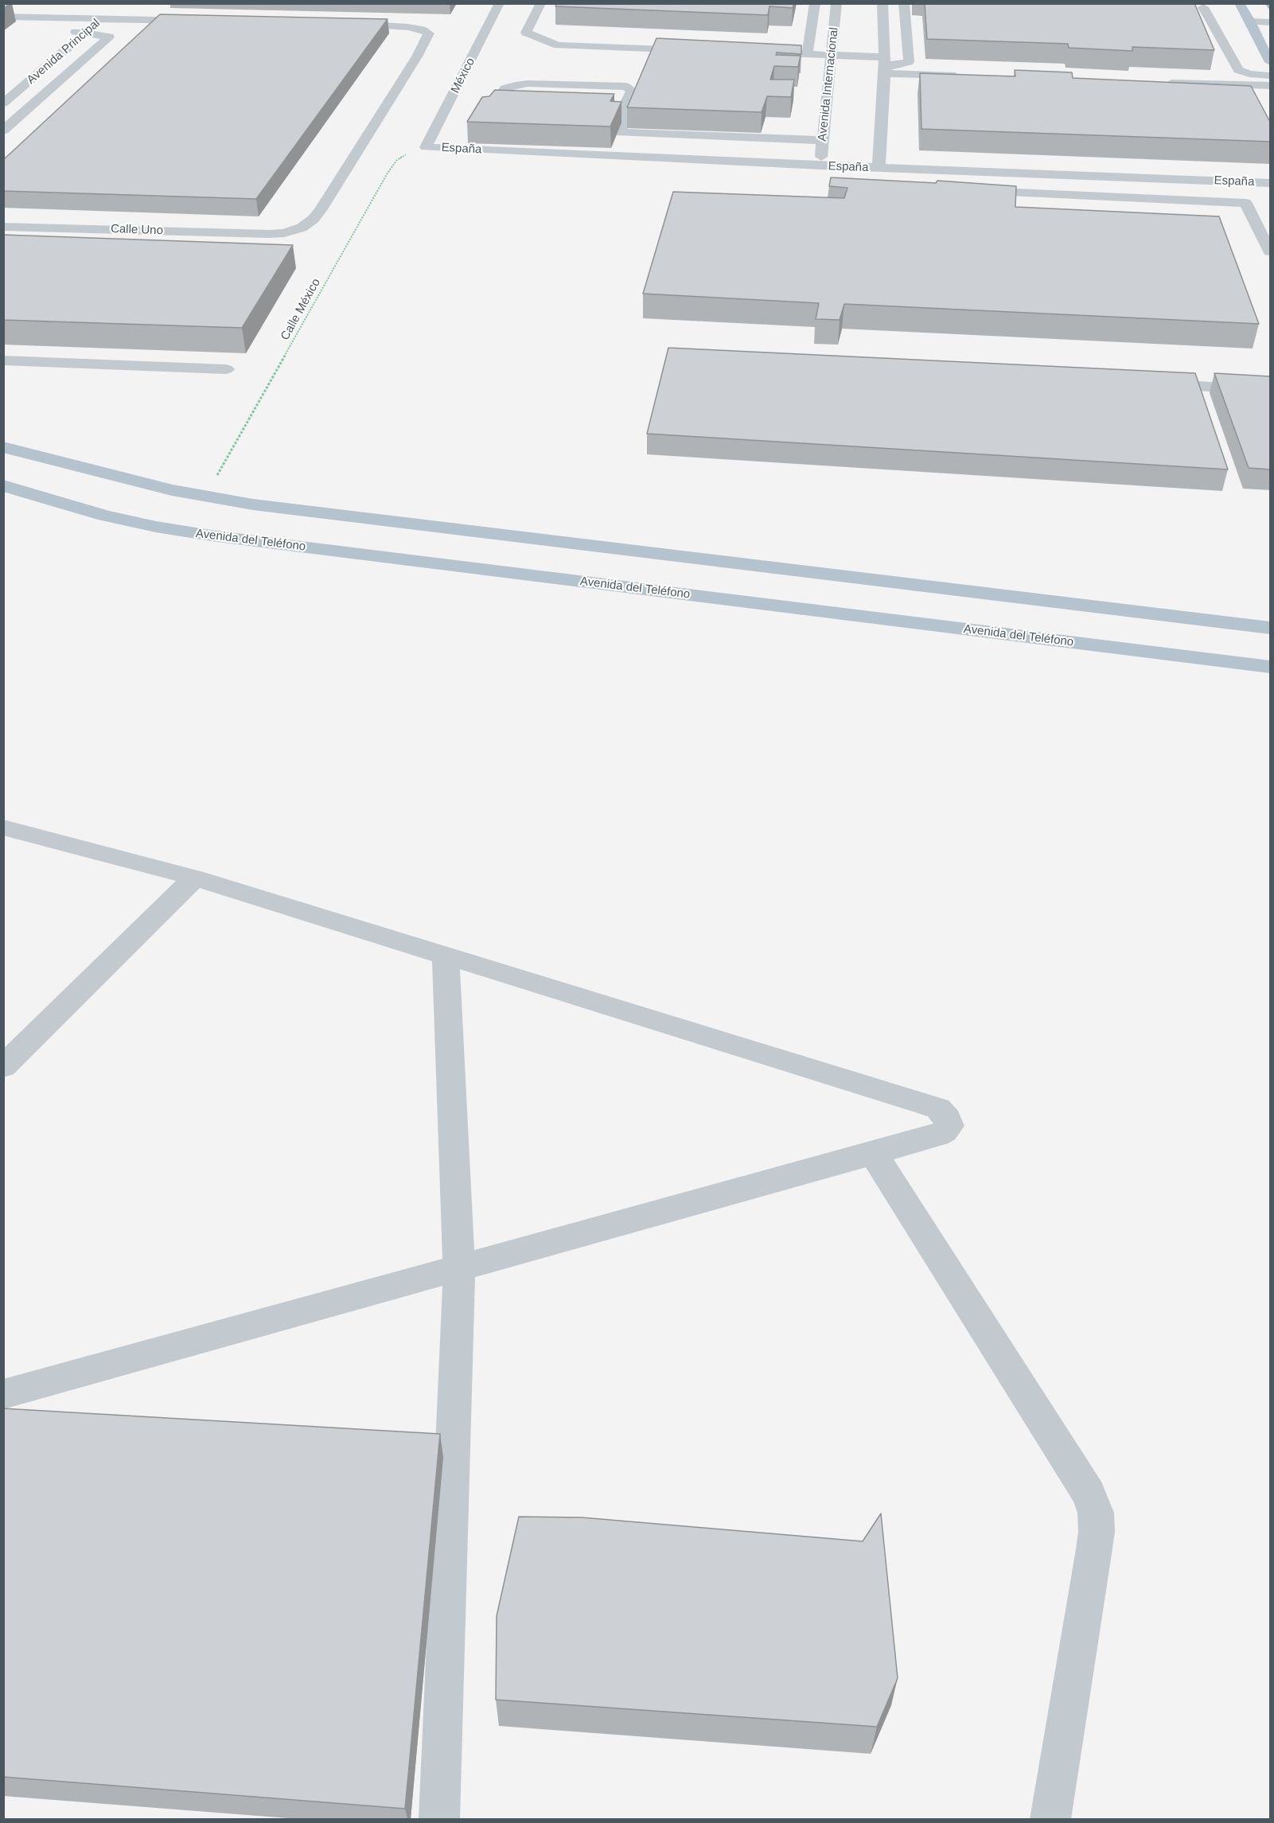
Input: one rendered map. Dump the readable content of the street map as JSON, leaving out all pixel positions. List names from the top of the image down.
{
  "streets": {
    "main road": ["Avenida del Teléfono"],
    "street": [
      "Avenida Principal",
      "México",
      "Avenida Internacional",
      "España",
      "Calle Uno"
    ],
    "path": ["Calle México"]
  },
  "crossings": [
    ["México", "España"],
    ["México", "Calle México"],
    ["Avenida Internacional", "España"],
    ["España", "Calle México"]
  ]
}
